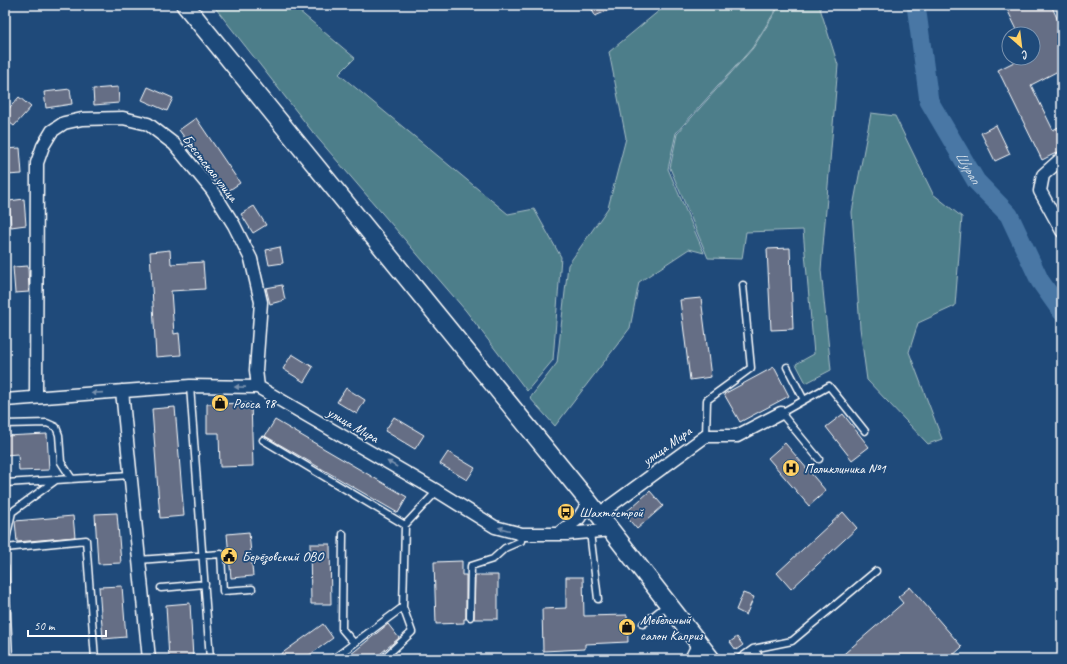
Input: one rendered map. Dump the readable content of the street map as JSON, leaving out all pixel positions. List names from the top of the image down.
{
  "streets": {
    "street": ["Брестская улица", "улица Мира"]
  },
  "crossings": [
    ["Брестская улица", "улица Мира"]
  ],
  "one_way": ["улица Мира"],
  "water": ["Шурап"],
  "places": {
    "shop": ["Росса 98", "Мебельный салон Каприз"],
    "hospital": ["Поликлиника №1"],
    "bus stop": ["Шахтострой"],
    "public building": ["Берёзовский ОВО"]
  },
  "scale_bar": "50 m",
  "north": "bottom right"
}
